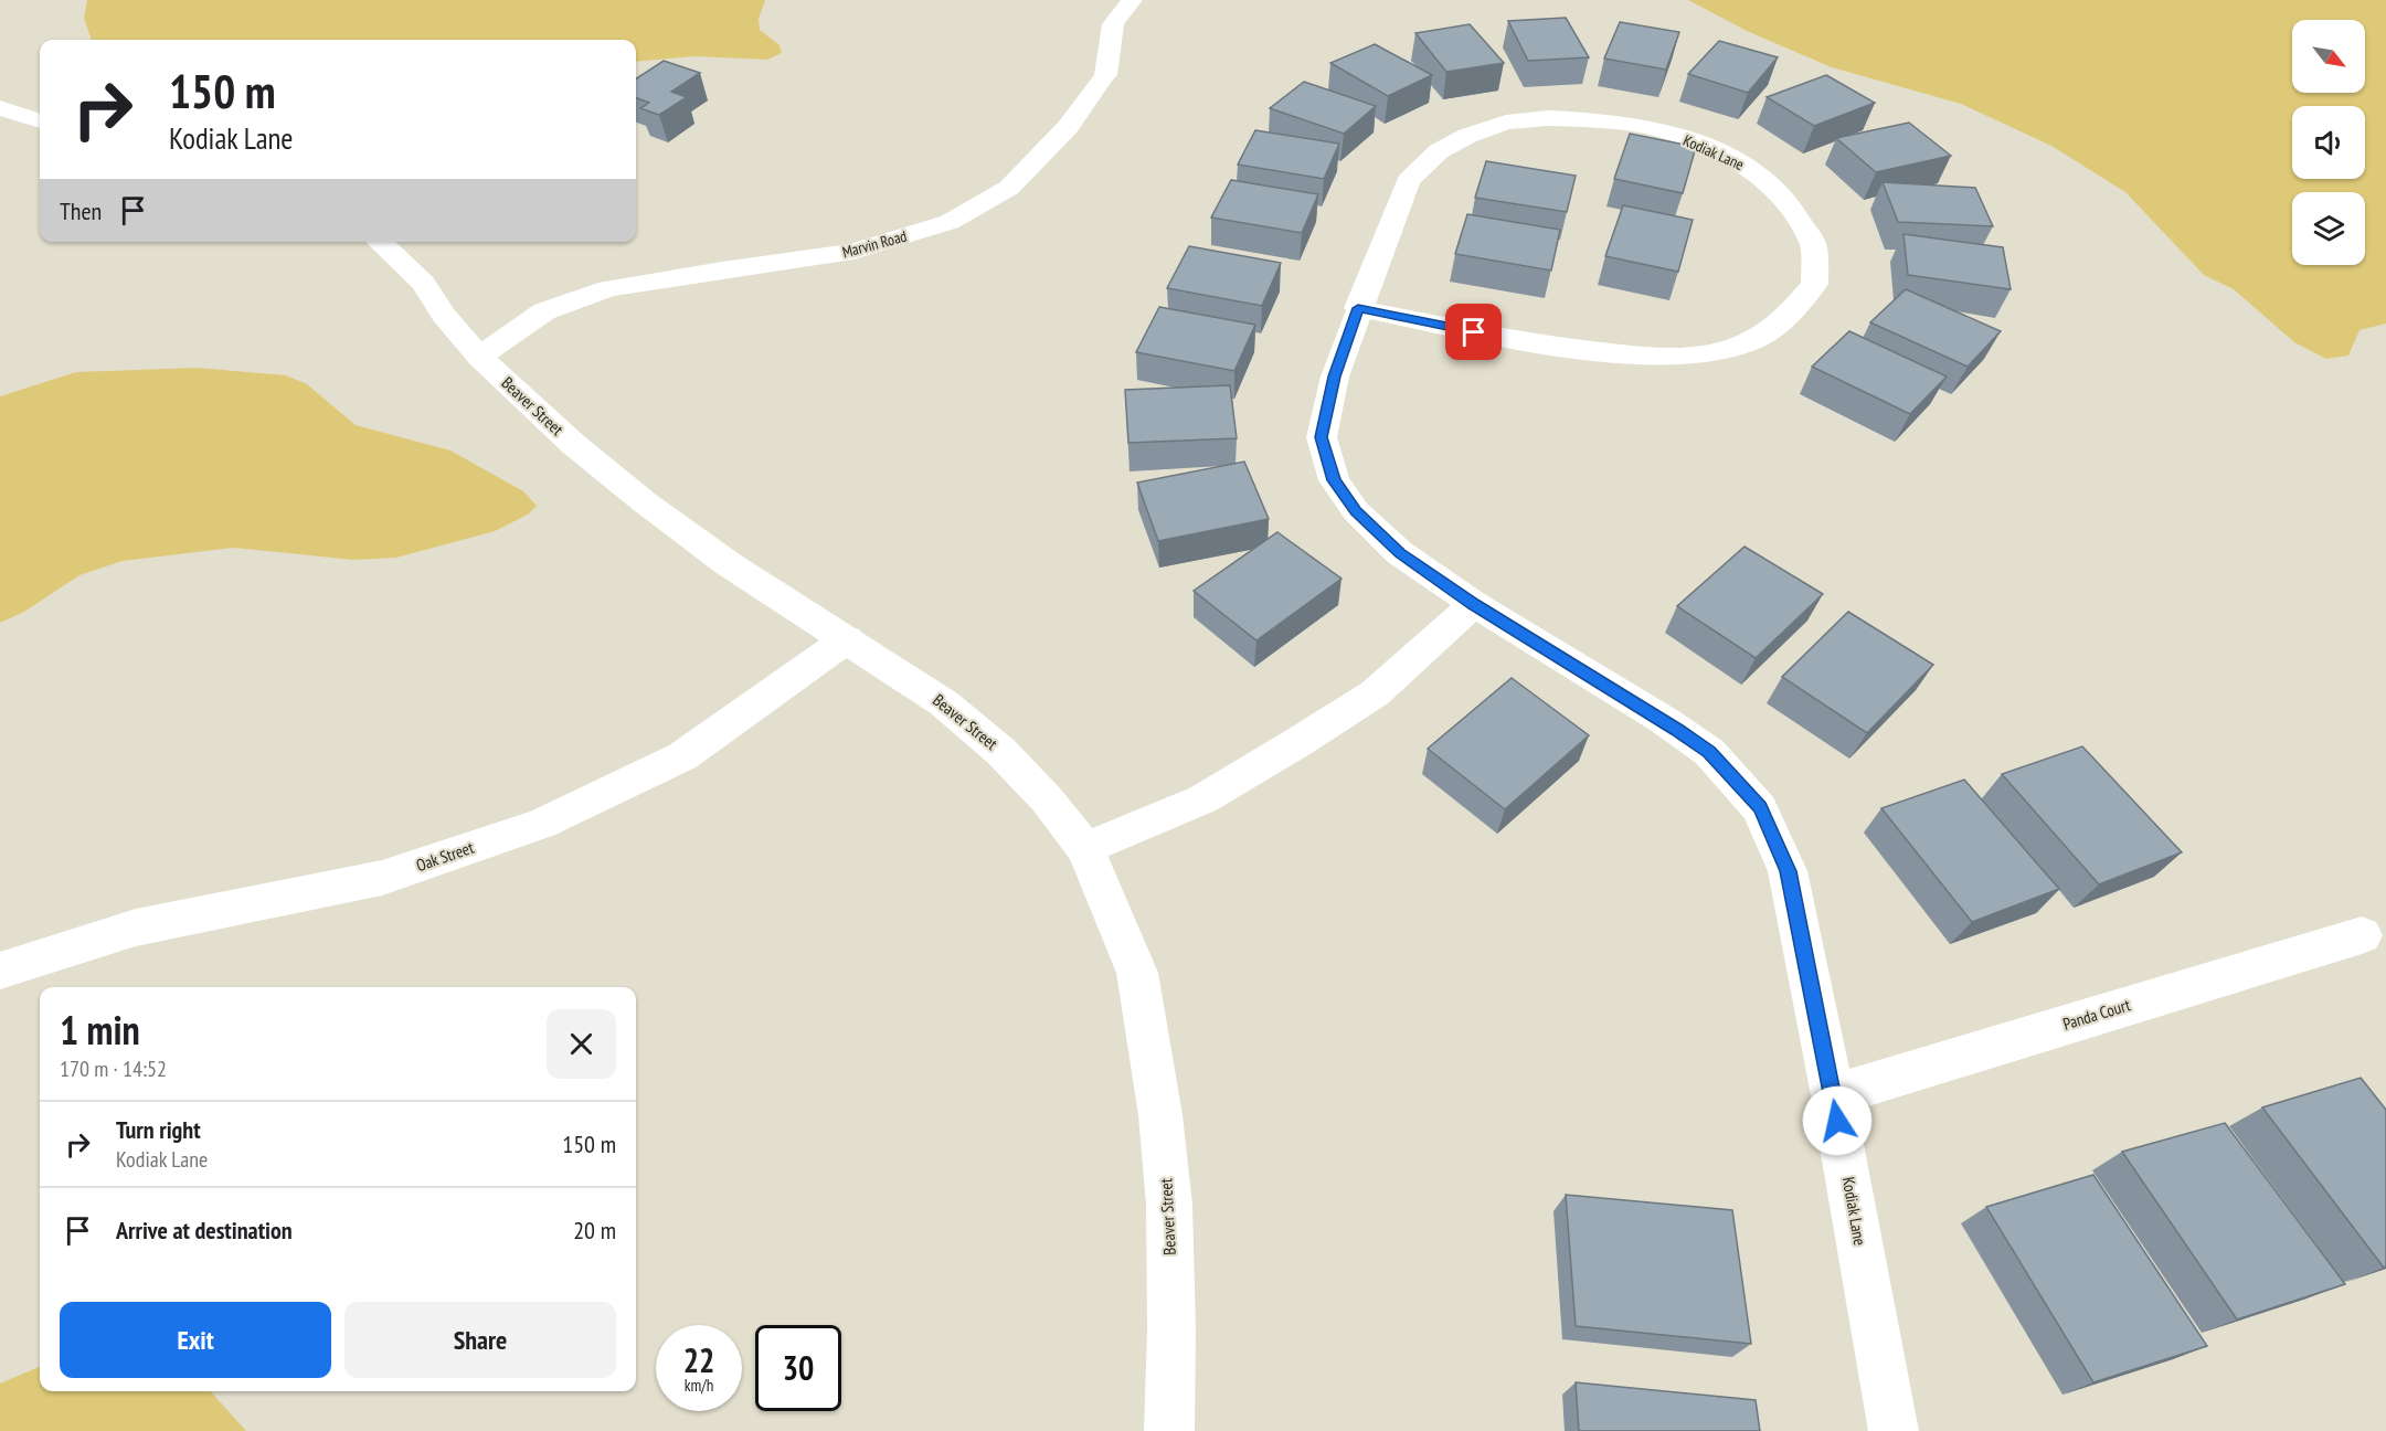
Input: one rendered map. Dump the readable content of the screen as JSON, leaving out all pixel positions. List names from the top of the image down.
{
  "streets": {
    "street": [
      "Kodiak Lane",
      "Marvin Road",
      "Beaver Street",
      "Oak Street",
      "Panda Court"
    ]
  },
  "crossings": [
    ["Kodiak Lane", "Panda Court"],
    ["Marvin Road", "Beaver Street"],
    ["Beaver Street", "Oak Street"]
  ],
  "north": "bottom right",
  "page": {
    "turn": ["150 m", "Kodiak Lane"],
    "then": "Then",
    "heading": ["1 min", "170 m · 14:52"],
    "list": [
      {
        "name": "Turn right",
        "note": "Kodiak Lane",
        "value": "150 m"
      },
      {
        "name": "Arrive at destination",
        "value": "20 m"
      }
    ],
    "buttons": ["Exit", "Share"],
    "speed": "22 km/h",
    "limit": "30"
  }
}
